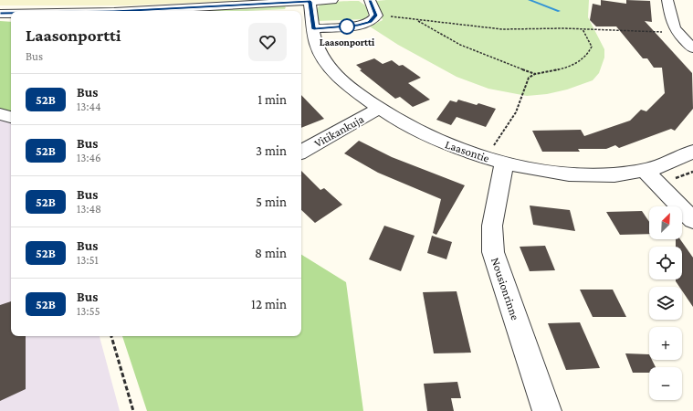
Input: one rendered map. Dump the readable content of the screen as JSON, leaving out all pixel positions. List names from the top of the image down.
{
  "streets": {
    "street": ["Vitikankuja", "Laasontie", "Nousionrinne"]
  },
  "crossings": [
    ["Vitikankuja", "Laasontie"],
    ["Laasontie", "Nousionrinne"]
  ],
  "places": ["Laasonportti"],
  "lines": ["bus line 52B"],
  "north": "top right",
  "page": {
    "heading": ["Laasonportti", "Bus"],
    "list": [
      {
        "mark": "52B",
        "name": "Bus",
        "note": "13:44",
        "value": "1 min"
      },
      {
        "mark": "52B",
        "name": "Bus",
        "note": "13:46",
        "value": "3 min"
      },
      {
        "mark": "52B",
        "name": "Bus",
        "note": "13:48",
        "value": "5 min"
      },
      {
        "mark": "52B",
        "name": "Bus",
        "note": "13:51",
        "value": "8 min"
      },
      {
        "mark": "52B",
        "name": "Bus",
        "note": "13:55",
        "value": "12 min"
      }
    ],
    "map_buttons": ["+", "−"]
  }
}
